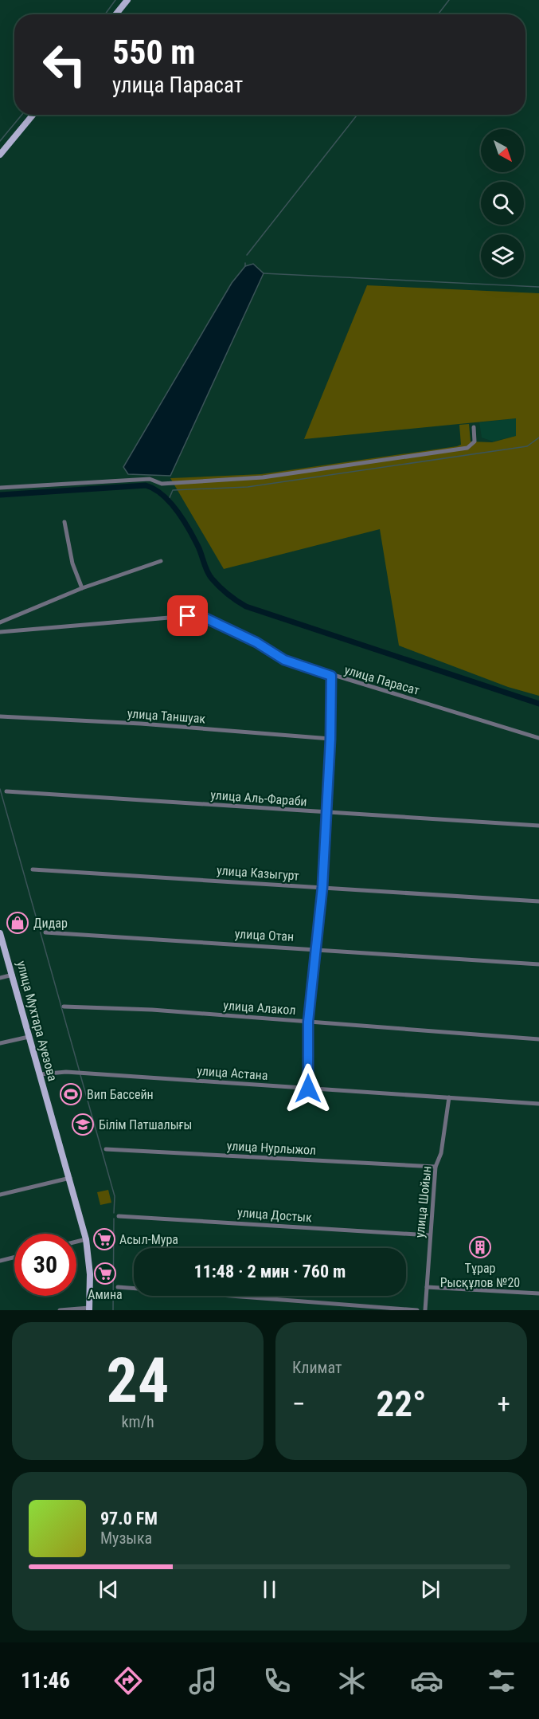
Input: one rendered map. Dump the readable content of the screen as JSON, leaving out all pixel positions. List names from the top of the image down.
{
  "streets": {
    "main road": ["улица Мухтара Ауезова"],
    "street": [
      "улица Парасат",
      "улица Таншуак",
      "улица Аль-Фараби",
      "улица Казыгурт",
      "улица Отан",
      "улица Алакол",
      "улица Астана",
      "улица Нурлыжол",
      "улица Шойын",
      "улица Достык"
    ]
  },
  "crossings": [
    ["улица Мухтара Ауезова", "улица Астана"],
    ["улица Астана", "улица Шойын"],
    ["улица Нурлыжол", "улица Шойын"],
    ["улица Шойын", "улица Достык"]
  ],
  "places": {
    "shop": ["Дидар"],
    "sports": ["Вип Бассейн"],
    "school or university": ["Білім Патшалығы"],
    "supermarket": ["Асыл-Мура", "Амина"],
    "building": ["Тұрар Рысқұлов №20"]
  },
  "north": "bottom right",
  "page": {
    "turn": ["550 m", "улица Парасат"],
    "limit": "30",
    "trip": "11:48 · 2 мин · 760 m",
    "tile": [
      ["24", "km/h"],
      "Климат"
    ],
    "heat": ["−", "22°", "+"],
    "song": ["97.0 FM", "Музыка"],
    "tabs": "11:46"
  }
}
